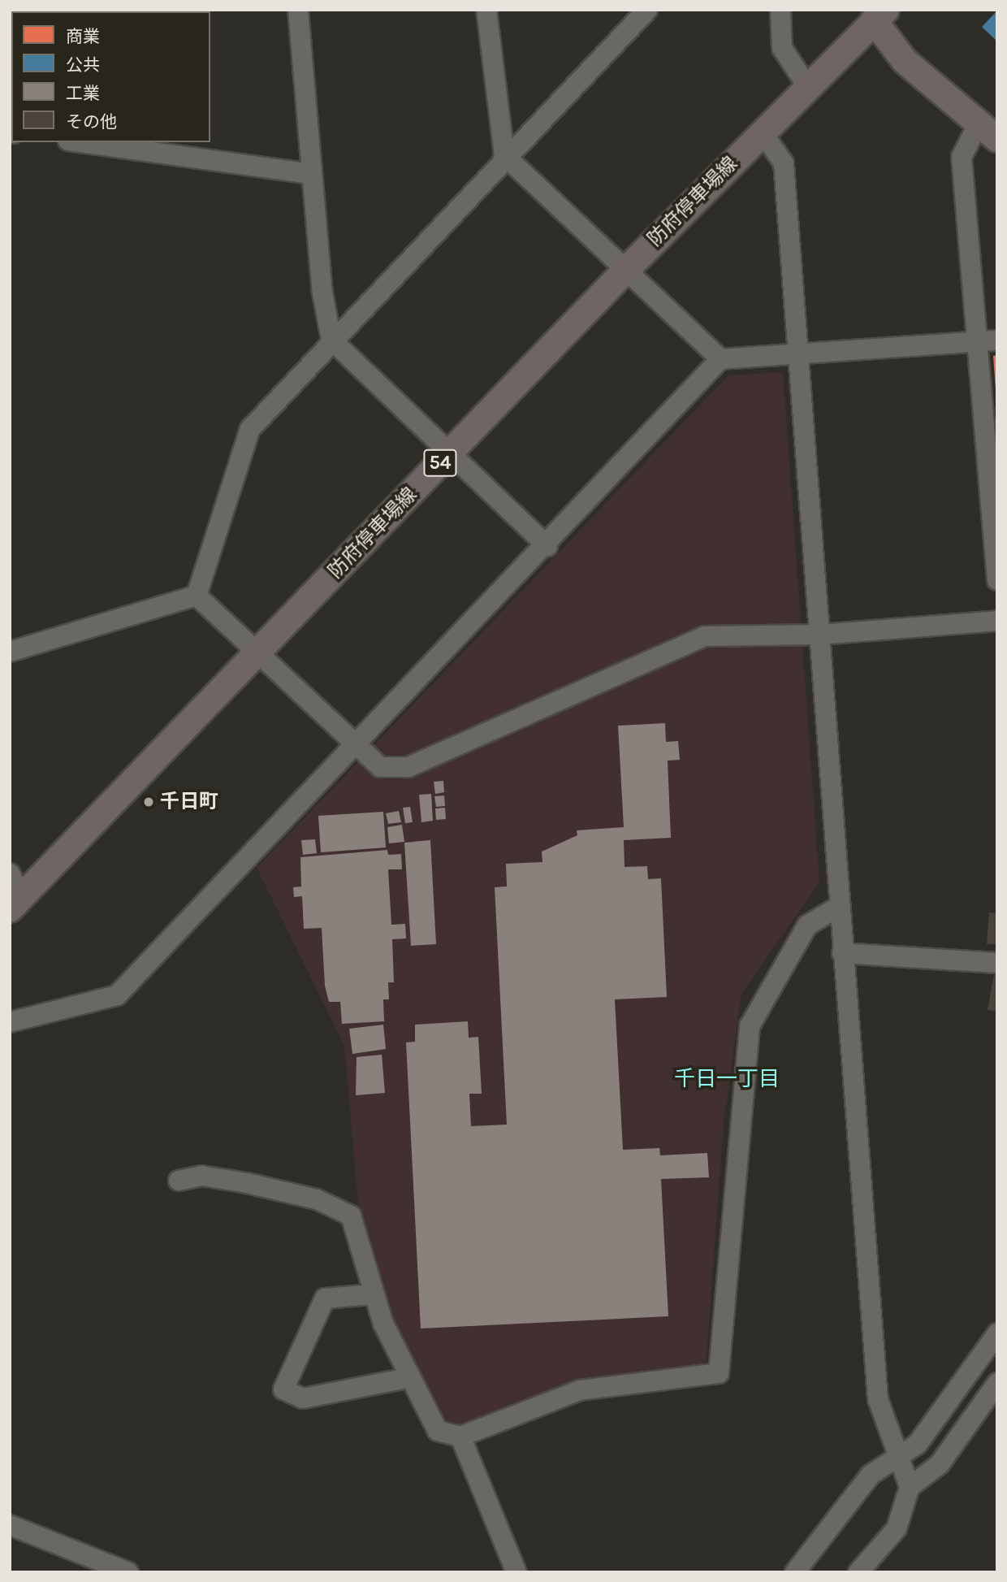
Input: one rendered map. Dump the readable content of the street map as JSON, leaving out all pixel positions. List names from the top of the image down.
{
  "streets": {
    "main road": ["防府停車場線", "54"]
  },
  "districts": ["千日一丁目"],
  "places": ["千日町"],
  "legend": [
    "商業",
    "公共",
    "工業",
    "その他"
  ]
}
